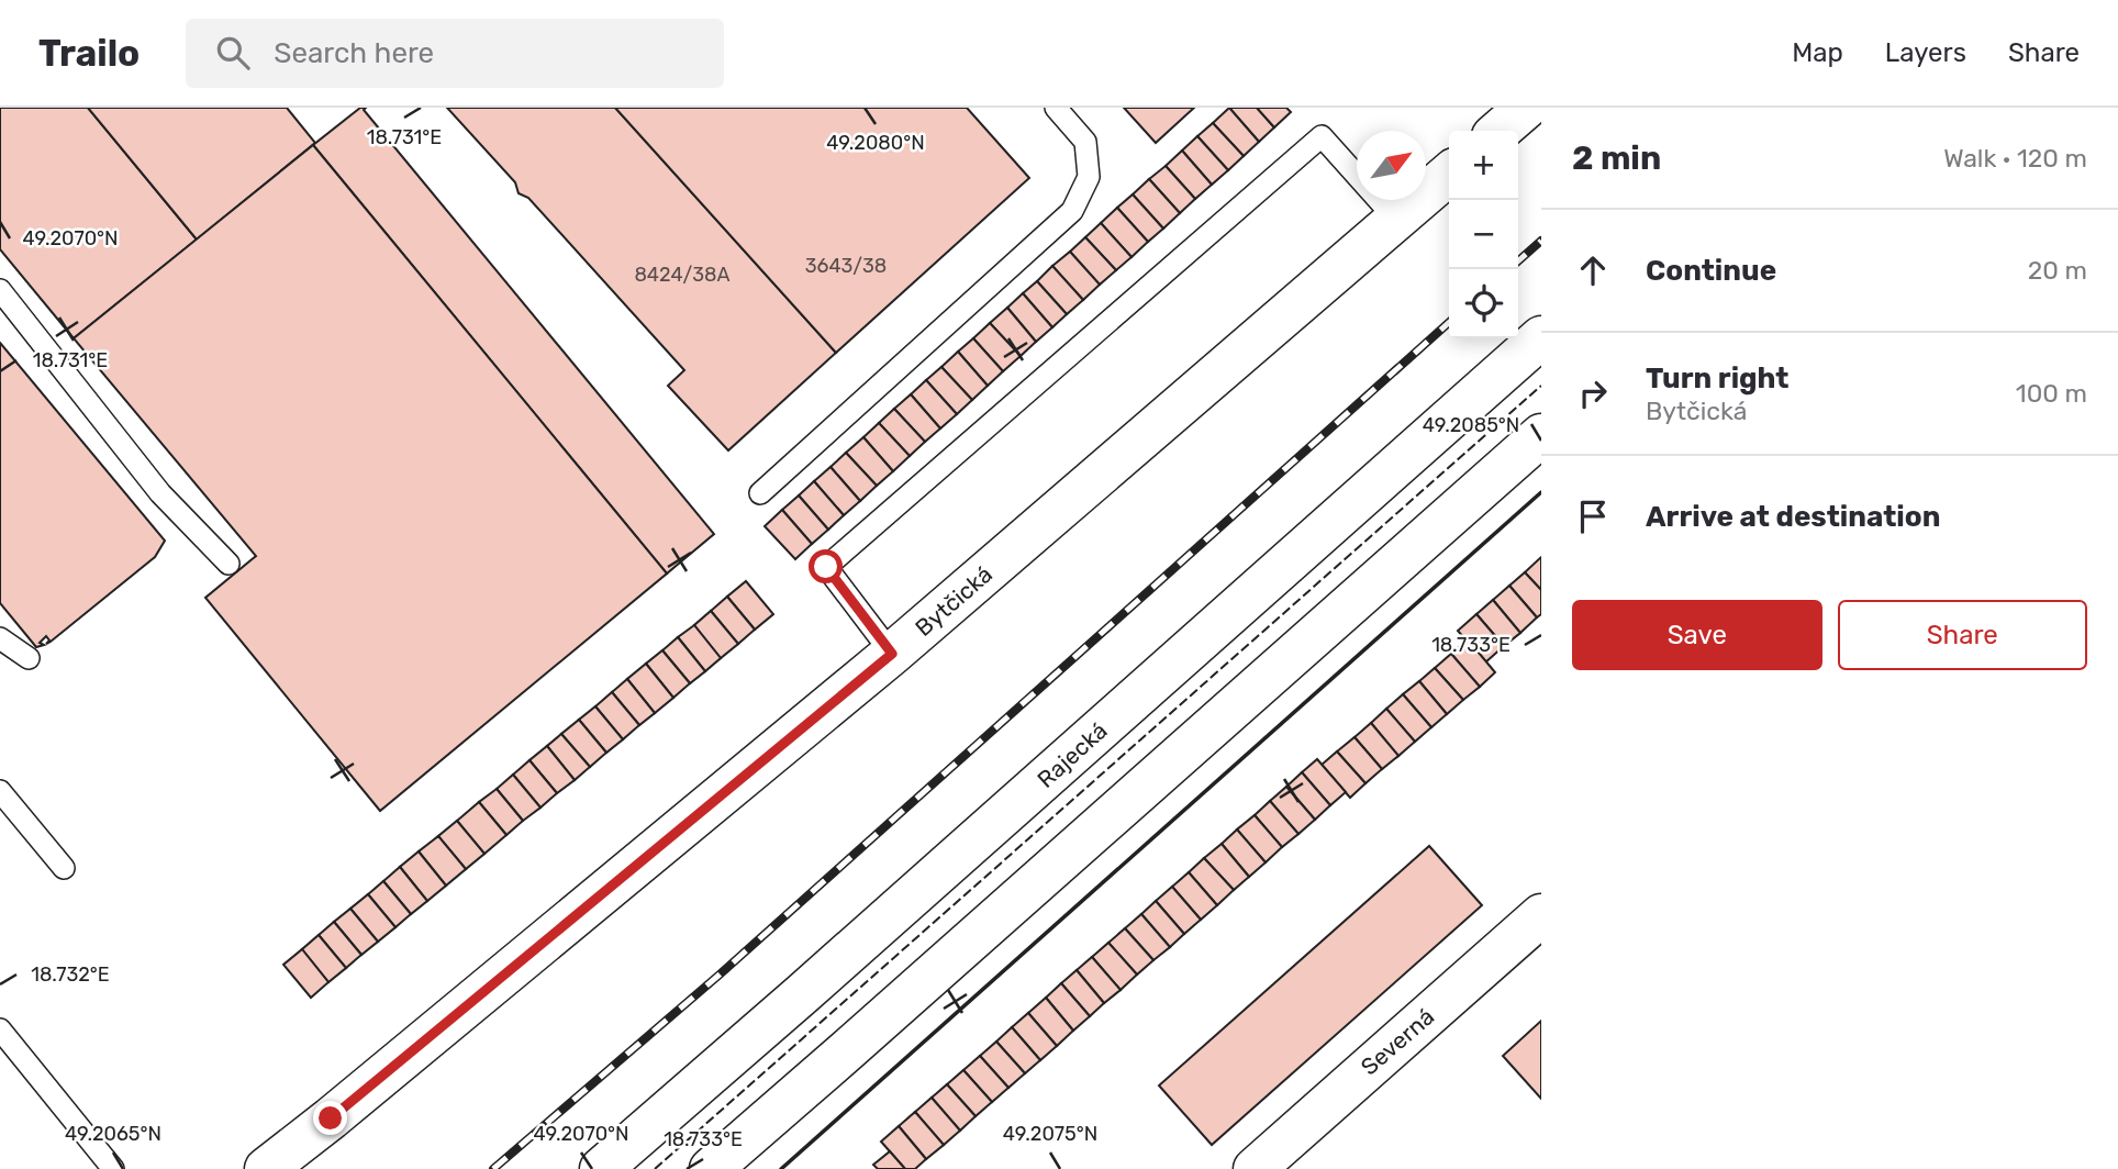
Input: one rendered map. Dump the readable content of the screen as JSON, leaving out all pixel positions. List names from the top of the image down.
{
  "streets": {
    "main road": ["Bytčická", "Rajecká", "Severná"]
  },
  "house_numbers": ["3643/38", "8424/38A"],
  "north": "top right",
  "page": {
    "header": "Trailo",
    "search": "Search here",
    "nav": ["Map", "Layers", "Share"],
    "heading": ["2 min", "Walk · 120 m"],
    "map_buttons": ["+", "−"],
    "list": [
      ["Continue", "20 m"],
      ["Turn right", "Bytčická", "100 m"],
      "Arrive at destination"
    ],
    "buttons": ["Save", "Share"]
  },
  "coordinates": [
    "18.731°E",
    "49.2080°N",
    "49.2070°N",
    "49.2085°N",
    "18.733°E",
    "18.732°E",
    "49.2065°N",
    "49.2075°N"
  ]
}
